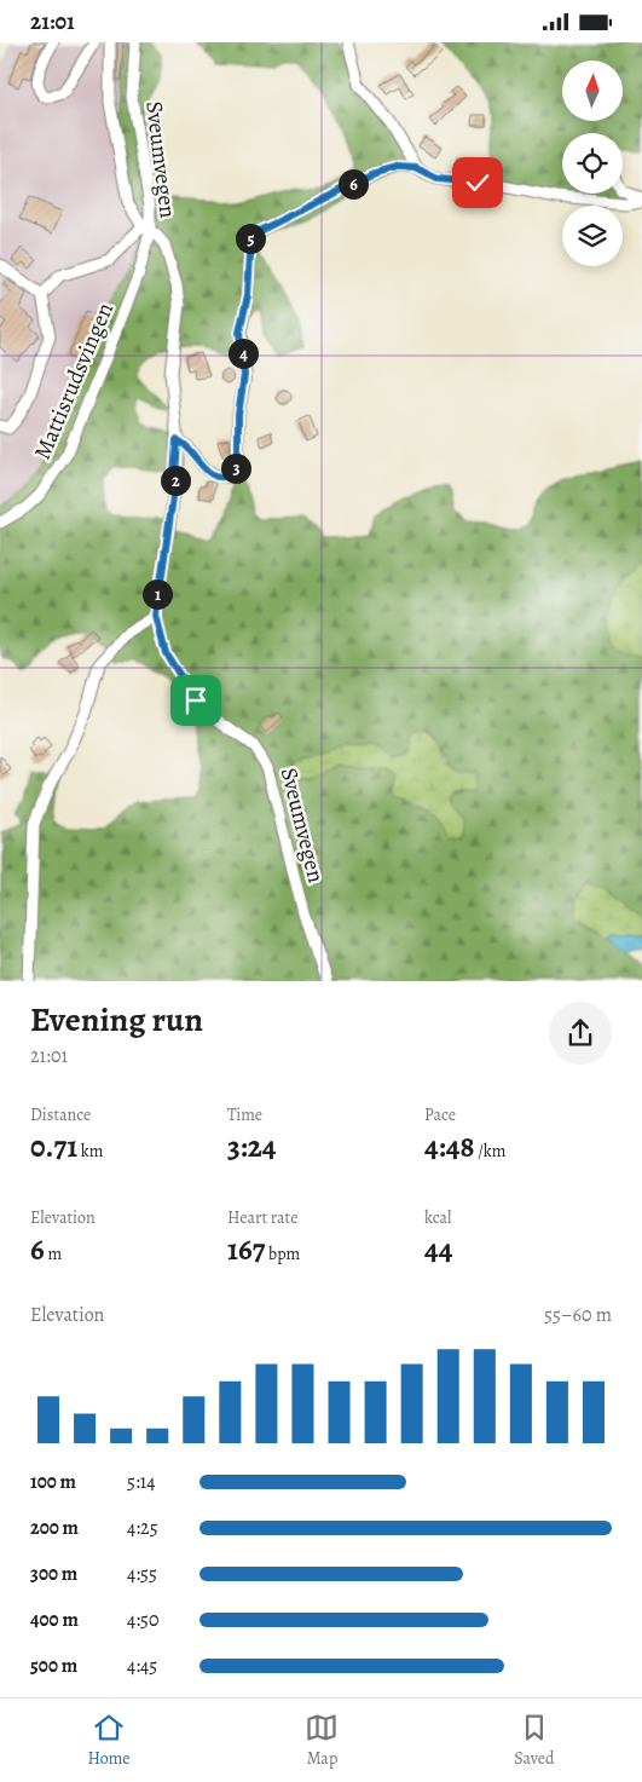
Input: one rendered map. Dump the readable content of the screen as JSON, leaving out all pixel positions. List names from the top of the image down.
{
  "streets": {
    "street": ["Sveumvegen", "Mattisrudsvingen"]
  },
  "crossings": [
    ["Sveumvegen", "Mattisrudsvingen"]
  ],
  "north": "top",
  "page": {
    "status": "21:01",
    "pins": [
      "6",
      "5",
      "4",
      "3",
      "2",
      "1"
    ],
    "heading": ["Evening run", "21:01"],
    "stats": [
      ["Distance", "0.71 km"],
      ["Time", "3:24"],
      ["Pace", "4:48 /km"],
      ["Elevation", "6 m"],
      ["Heart rate", "167 bpm"],
      ["kcal", "44"]
    ],
    "chart": ["Elevation", "55–60 m"],
    "list": [
      {
        "name": "100 m",
        "note": "5:14"
      },
      {
        "name": "200 m",
        "note": "4:25"
      },
      {
        "name": "300 m",
        "note": "4:55"
      },
      {
        "name": "400 m",
        "note": "4:50"
      },
      {
        "name": "500 m",
        "note": "4:45"
      }
    ],
    "tabs": ["Home", "Map", "Saved"]
  }
}
